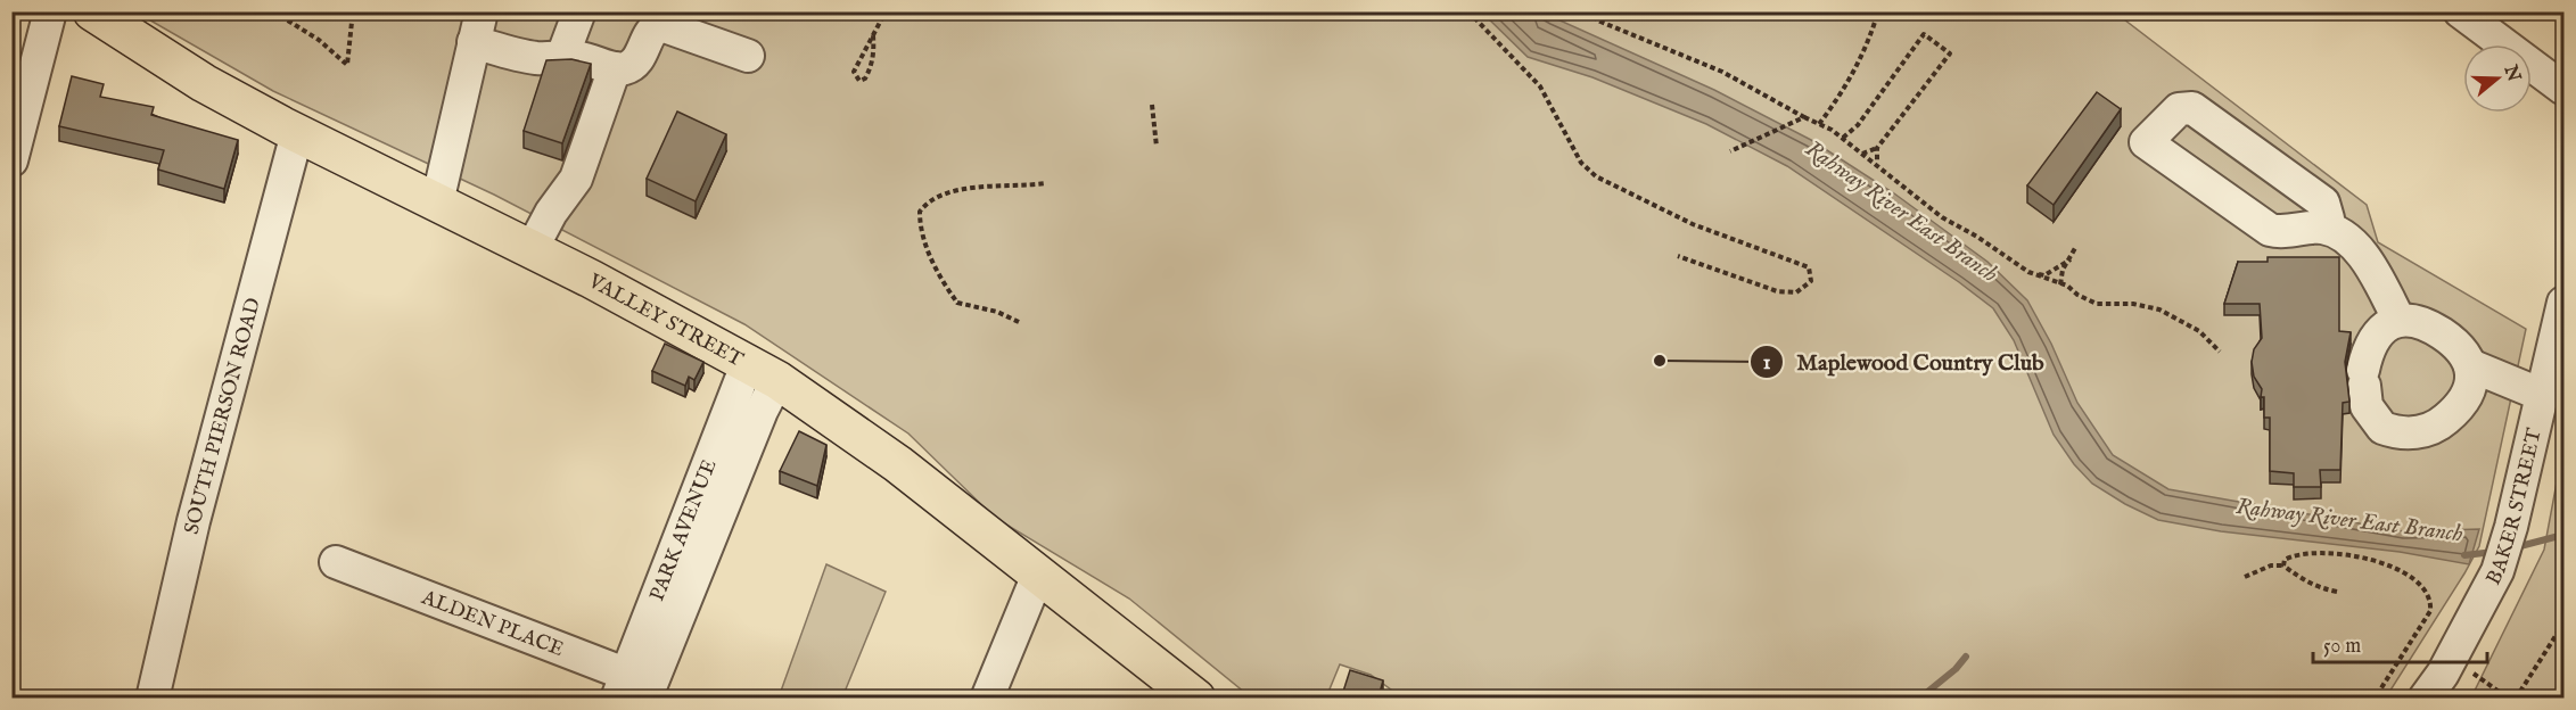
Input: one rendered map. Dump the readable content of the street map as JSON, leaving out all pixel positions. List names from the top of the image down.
{
  "streets": {
    "main road": ["VALLEY STREET"],
    "street": [
      "SOUTH PIERSON ROAD",
      "BAKER STREET",
      "PARK AVENUE",
      "ALDEN PLACE"
    ]
  },
  "crossings": [
    ["VALLEY STREET", "SOUTH PIERSON ROAD"],
    ["VALLEY STREET", "PARK AVENUE"],
    ["PARK AVENUE", "ALDEN PLACE"]
  ],
  "water": ["Rahway River East Branch"],
  "places": ["Maplewood Country Club"],
  "scale_bar": "50 m",
  "north": "right"
}
